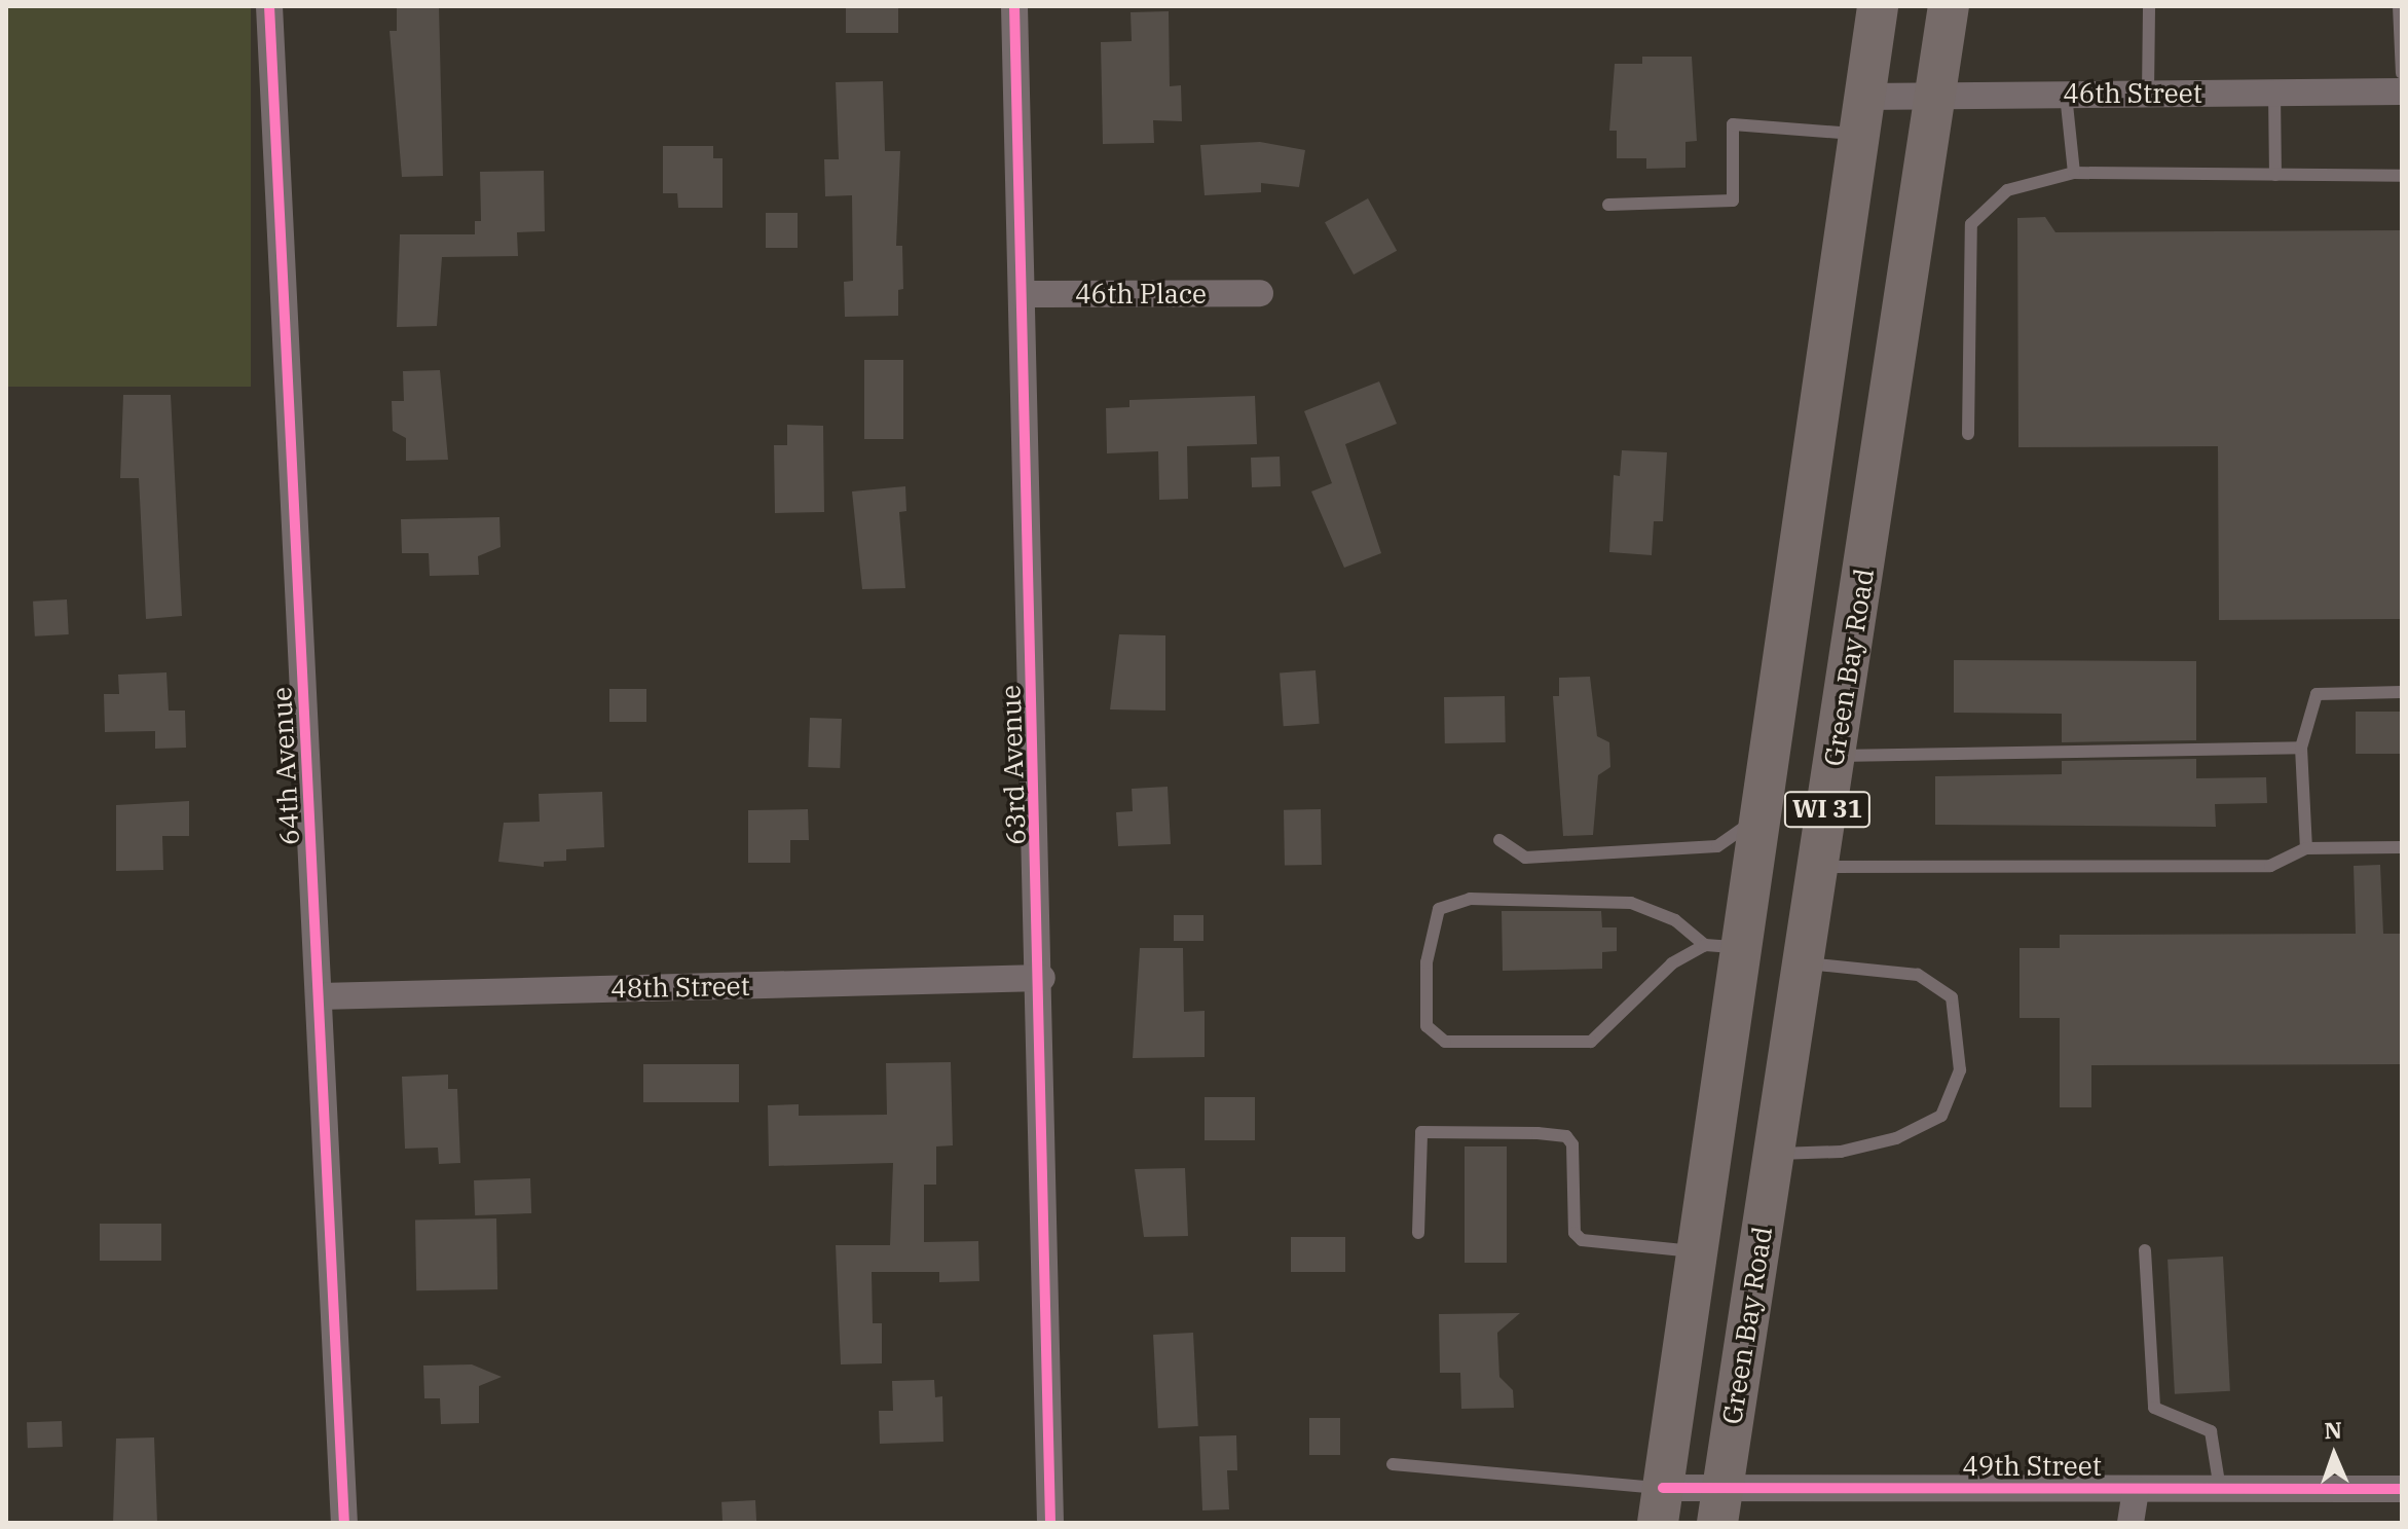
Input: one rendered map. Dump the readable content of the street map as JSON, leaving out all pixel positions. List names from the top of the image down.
{
  "streets": {
    "main road": ["Green Bay Road", "WI 31"],
    "street": [
      "46th Street",
      "46th Place",
      "63rd Avenue",
      "64th Avenue",
      "48th Street",
      "49th Street"
    ]
  },
  "crossings": [
    ["46th Street", "Green Bay Road"],
    ["46th Street", "WI 31"],
    ["46th Place", "63rd Avenue"],
    ["Green Bay Road", "49th Street"],
    ["63rd Avenue", "48th Street"],
    ["64th Avenue", "48th Street"],
    ["WI 31", "49th Street"]
  ],
  "north": "top"
}
